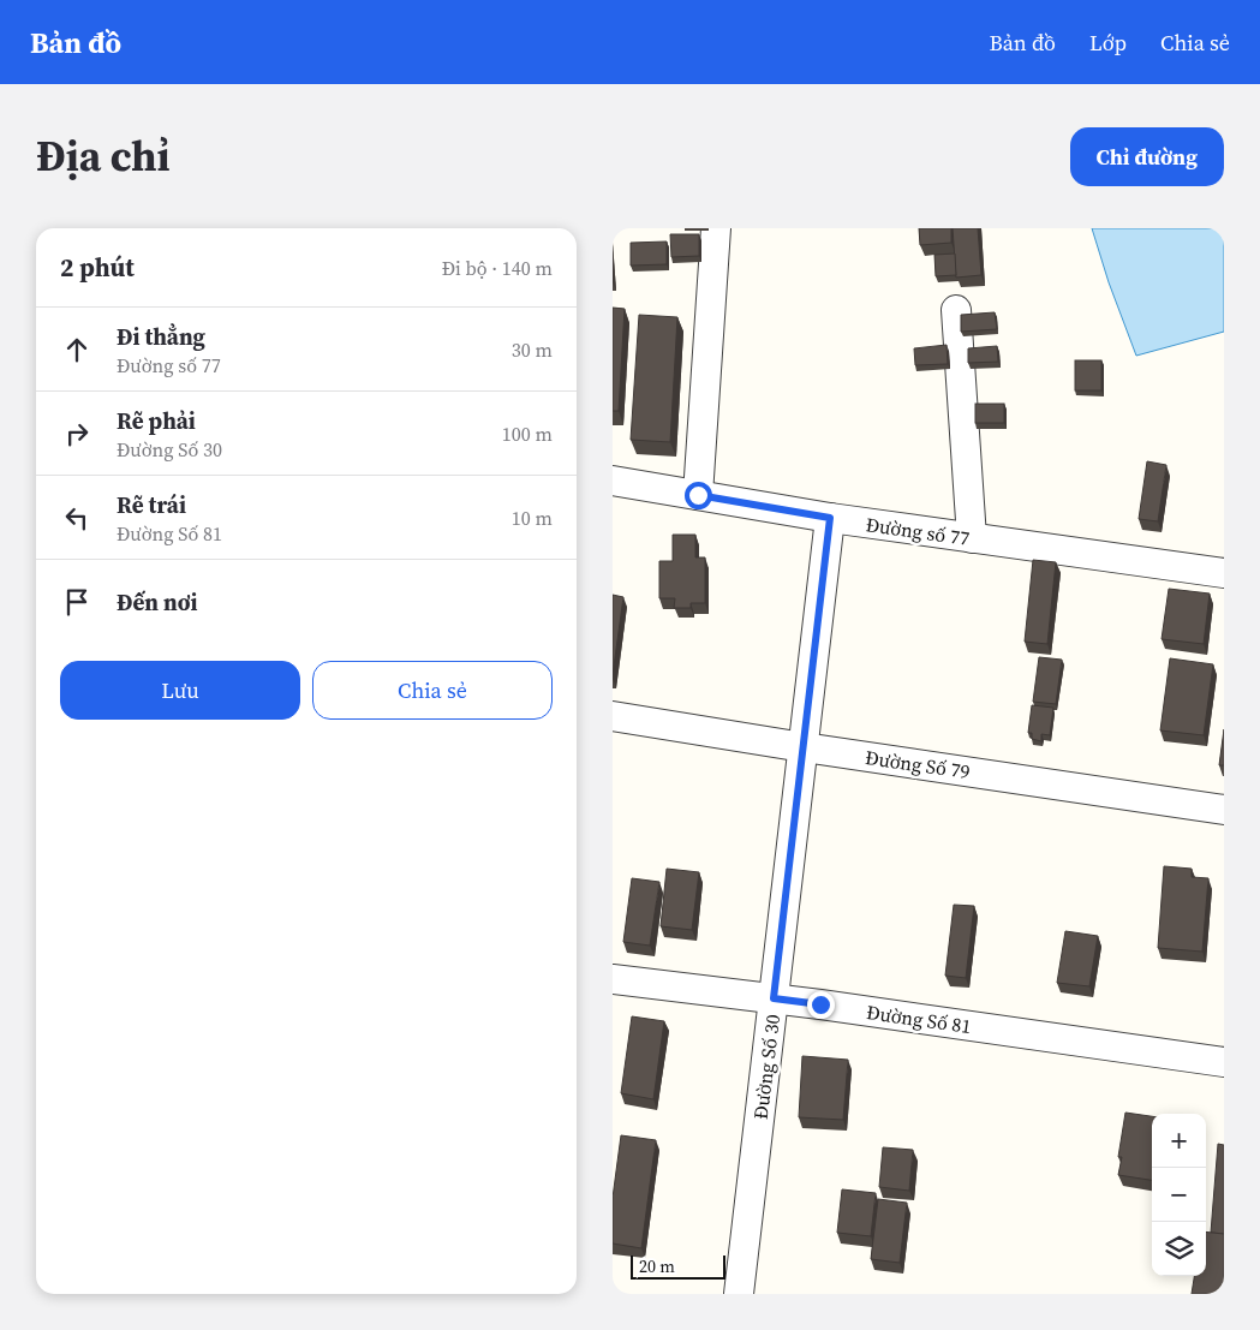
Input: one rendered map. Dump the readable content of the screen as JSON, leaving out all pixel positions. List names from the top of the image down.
{
  "streets": {
    "street": [
      "Đường số 77",
      "Đường Số 79",
      "Đường Số 81",
      "Đường Số 30"
    ]
  },
  "crossings": [
    ["Đường số 77", "Đường Số 30"],
    ["Đường Số 79", "Đường Số 30"],
    ["Đường Số 81", "Đường Số 30"]
  ],
  "scale_bar": "20 m",
  "page": {
    "header": "Bản đồ",
    "nav": ["Bản đồ", "Lớp", "Chia sẻ"],
    "title": "Địa chỉ",
    "buttons": [
      "Chỉ đường",
      ["Lưu", "Chia sẻ"]
    ],
    "heading": ["2 phút", "Đi bộ · 140 m"],
    "list": [
      ["Đi thẳng", "Đường số 77", "30 m"],
      ["Rẽ phải", "Đường Số 30", "100 m"],
      ["Rẽ trái", "Đường Số 81", "10 m"],
      "Đến nơi"
    ],
    "map_buttons": ["+", "−"],
    "scale": "20 m"
  }
}
